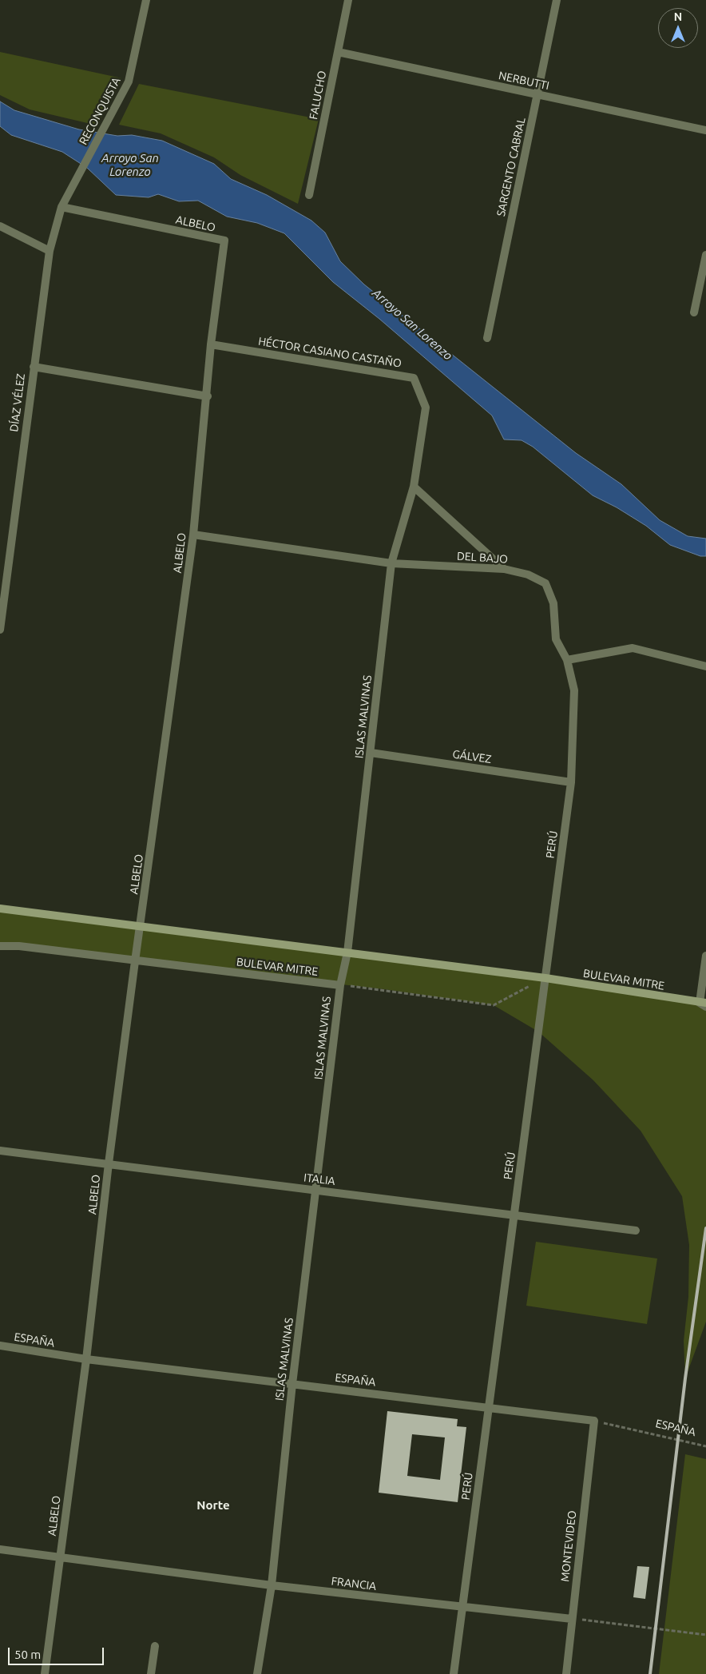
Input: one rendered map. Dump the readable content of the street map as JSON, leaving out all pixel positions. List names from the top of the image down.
{
  "streets": {
    "street": [
      "NERBUTTI",
      "FALUCHO",
      "RECONQUISTA",
      "SARGENTO CABRAL",
      "ALBELO",
      "HÉCTOR CASIANO CASTAÑO",
      "DÍAZ VÉLEZ",
      "DEL BAJO",
      "ISLAS MALVINAS",
      "GÁLVEZ",
      "PERÚ",
      "BULEVAR MITRE",
      "ITALIA",
      "ESPAÑA",
      "MONTEVIDEO",
      "FRANCIA"
    ]
  },
  "crossings": [
    ["NERBUTTI", "FALUCHO"],
    ["NERBUTTI", "SARGENTO CABRAL"],
    ["RECONQUISTA", "DÍAZ VÉLEZ"],
    ["ALBELO", "HÉCTOR CASIANO CASTAÑO"],
    ["ALBELO", "DÍAZ VÉLEZ"],
    ["ALBELO", "DEL BAJO"],
    ["ALBELO", "BULEVAR MITRE"],
    ["ALBELO", "ITALIA"],
    ["ALBELO", "ESPAÑA"],
    ["ALBELO", "FRANCIA"],
    ["HÉCTOR CASIANO CASTAÑO", "ISLAS MALVINAS"],
    ["DEL BAJO", "ISLAS MALVINAS"],
    ["DEL BAJO", "PERÚ"],
    ["ISLAS MALVINAS", "GÁLVEZ"],
    ["ISLAS MALVINAS", "BULEVAR MITRE"],
    ["ISLAS MALVINAS", "ITALIA"],
    ["ISLAS MALVINAS", "ESPAÑA"],
    ["ISLAS MALVINAS", "FRANCIA"],
    ["GÁLVEZ", "PERÚ"],
    ["PERÚ", "BULEVAR MITRE"],
    ["PERÚ", "ITALIA"],
    ["PERÚ", "ESPAÑA"],
    ["PERÚ", "FRANCIA"],
    ["ESPAÑA", "MONTEVIDEO"],
    ["MONTEVIDEO", "FRANCIA"]
  ],
  "districts": ["Norte"],
  "water": ["Arroyo San Lorenzo"],
  "scale_bar": "50 m",
  "north": "top"
}
